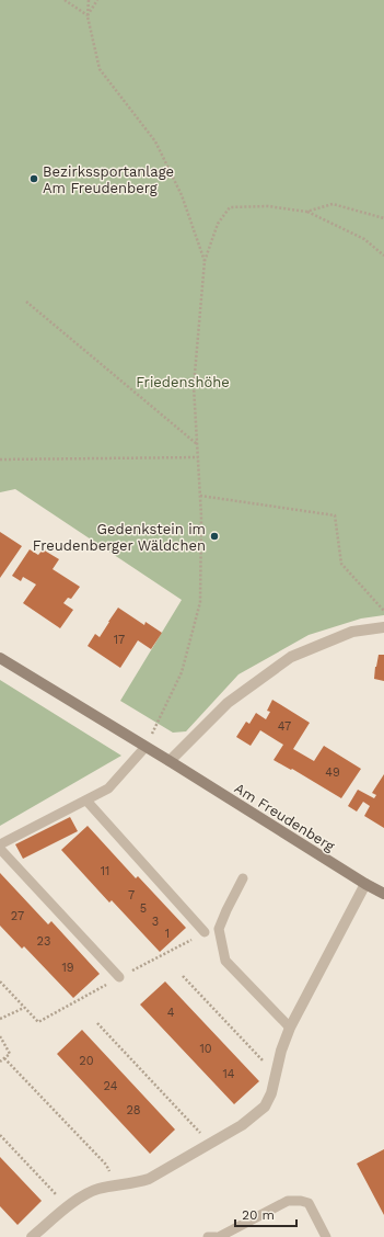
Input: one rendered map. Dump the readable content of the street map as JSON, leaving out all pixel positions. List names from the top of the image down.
{
  "streets": {
    "street": ["Am Freudenberg"]
  },
  "parks": ["Friedenshöhe"],
  "places": ["Bezirkssportanlage Am Freudenberg", "Gedenkstein im Freudenberger Wäldchen"],
  "house_numbers": [
    "17",
    "47",
    "49",
    "11",
    "7",
    "5",
    "27",
    "3",
    "1",
    "23",
    "19",
    "4",
    "10",
    "20",
    "14",
    "24",
    "28"
  ],
  "scale_bar": "20 m"
}
